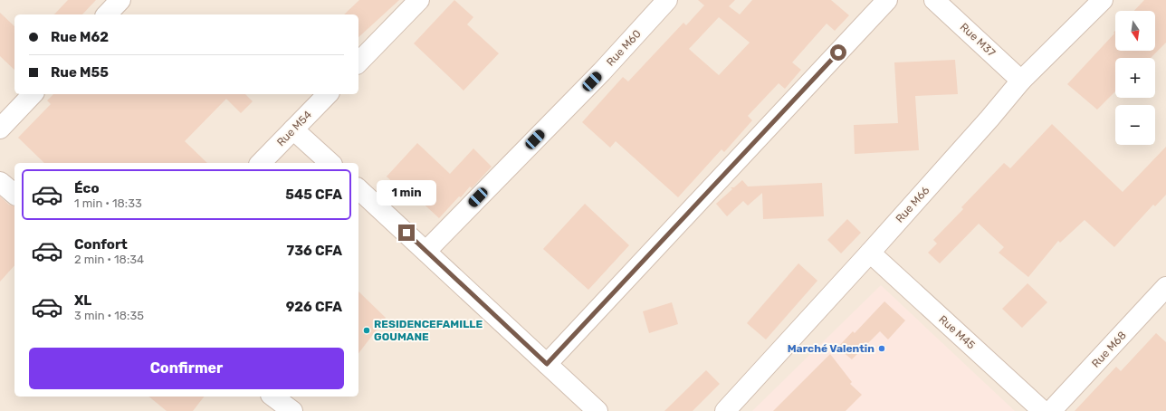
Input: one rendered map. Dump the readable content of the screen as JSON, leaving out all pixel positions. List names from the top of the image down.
{
  "streets": {
    "street": [
      "Rue M37",
      "Rue M60",
      "Rue M54",
      "Rue M66",
      "Rue M45",
      "Rue M68"
    ]
  },
  "crossings": [
    ["Rue M37", "Rue M66"],
    ["Rue M66", "Rue M45"]
  ],
  "places": ["RESIDENCEFAMILLE GOUMANE", "Marché Valentin"],
  "north": "bottom",
  "page": {
    "map_buttons": ["+", "−"],
    "banner": ["Rue M62", "Rue M55"],
    "list": [
      {
        "name": "Éco",
        "note": "1 min · 18:33",
        "value": "545 CFA"
      },
      {
        "name": "Confort",
        "note": "2 min · 18:34",
        "value": "736 CFA"
      },
      {
        "name": "XL",
        "note": "3 min · 18:35",
        "value": "926 CFA"
      }
    ],
    "bubble": "1 min",
    "buttons": "Confirmer"
  }
}
